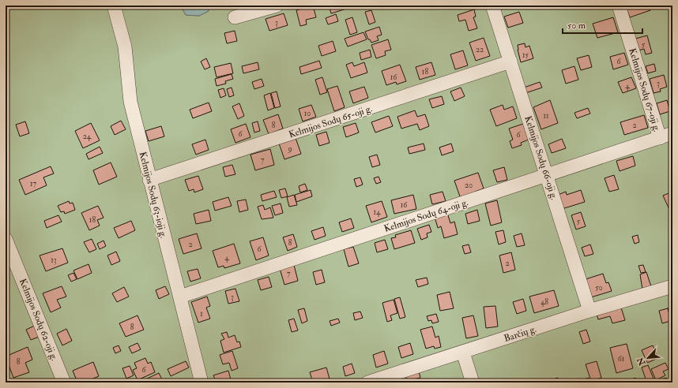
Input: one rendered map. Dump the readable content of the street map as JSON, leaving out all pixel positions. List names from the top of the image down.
{
  "streets": {
    "street": [
      "Kelmijos Sodų 67-oji g.",
      "Kelmijos Sodų 65-oji g.",
      "Kelmijos Sodų 66-oji g.",
      "Kelmijos Sodų 63-ioji g.",
      "Kelmijos Sodų 64-oji g.",
      "Kelmijos Sodų 62-oji g.",
      "Barčių g."
    ]
  },
  "crossings": [
    ["Kelmijos Sodų 67-oji g.", "Kelmijos Sodų 64-oji g."],
    ["Kelmijos Sodų 65-oji g.", "Kelmijos Sodų 66-oji g."],
    ["Kelmijos Sodų 65-oji g.", "Kelmijos Sodų 63-ioji g."],
    ["Kelmijos Sodų 66-oji g.", "Kelmijos Sodų 64-oji g."],
    ["Kelmijos Sodų 66-oji g.", "Barčių g."],
    ["Kelmijos Sodų 63-ioji g.", "Kelmijos Sodų 64-oji g."]
  ],
  "house_numbers": [
    "3",
    "5",
    "22",
    "15",
    "6",
    "18",
    "16",
    "3",
    "4",
    "10",
    "11",
    "8",
    "2",
    "6",
    "6",
    "24",
    "9",
    "7",
    "17",
    "20",
    "16",
    "14",
    "18",
    "5",
    "8",
    "2",
    "6",
    "4",
    "13",
    "2",
    "7",
    "50",
    "3",
    "48",
    "1",
    "8",
    "61",
    "8",
    "6"
  ],
  "scale_bar": "50 m",
  "north": "bottom left"
}
